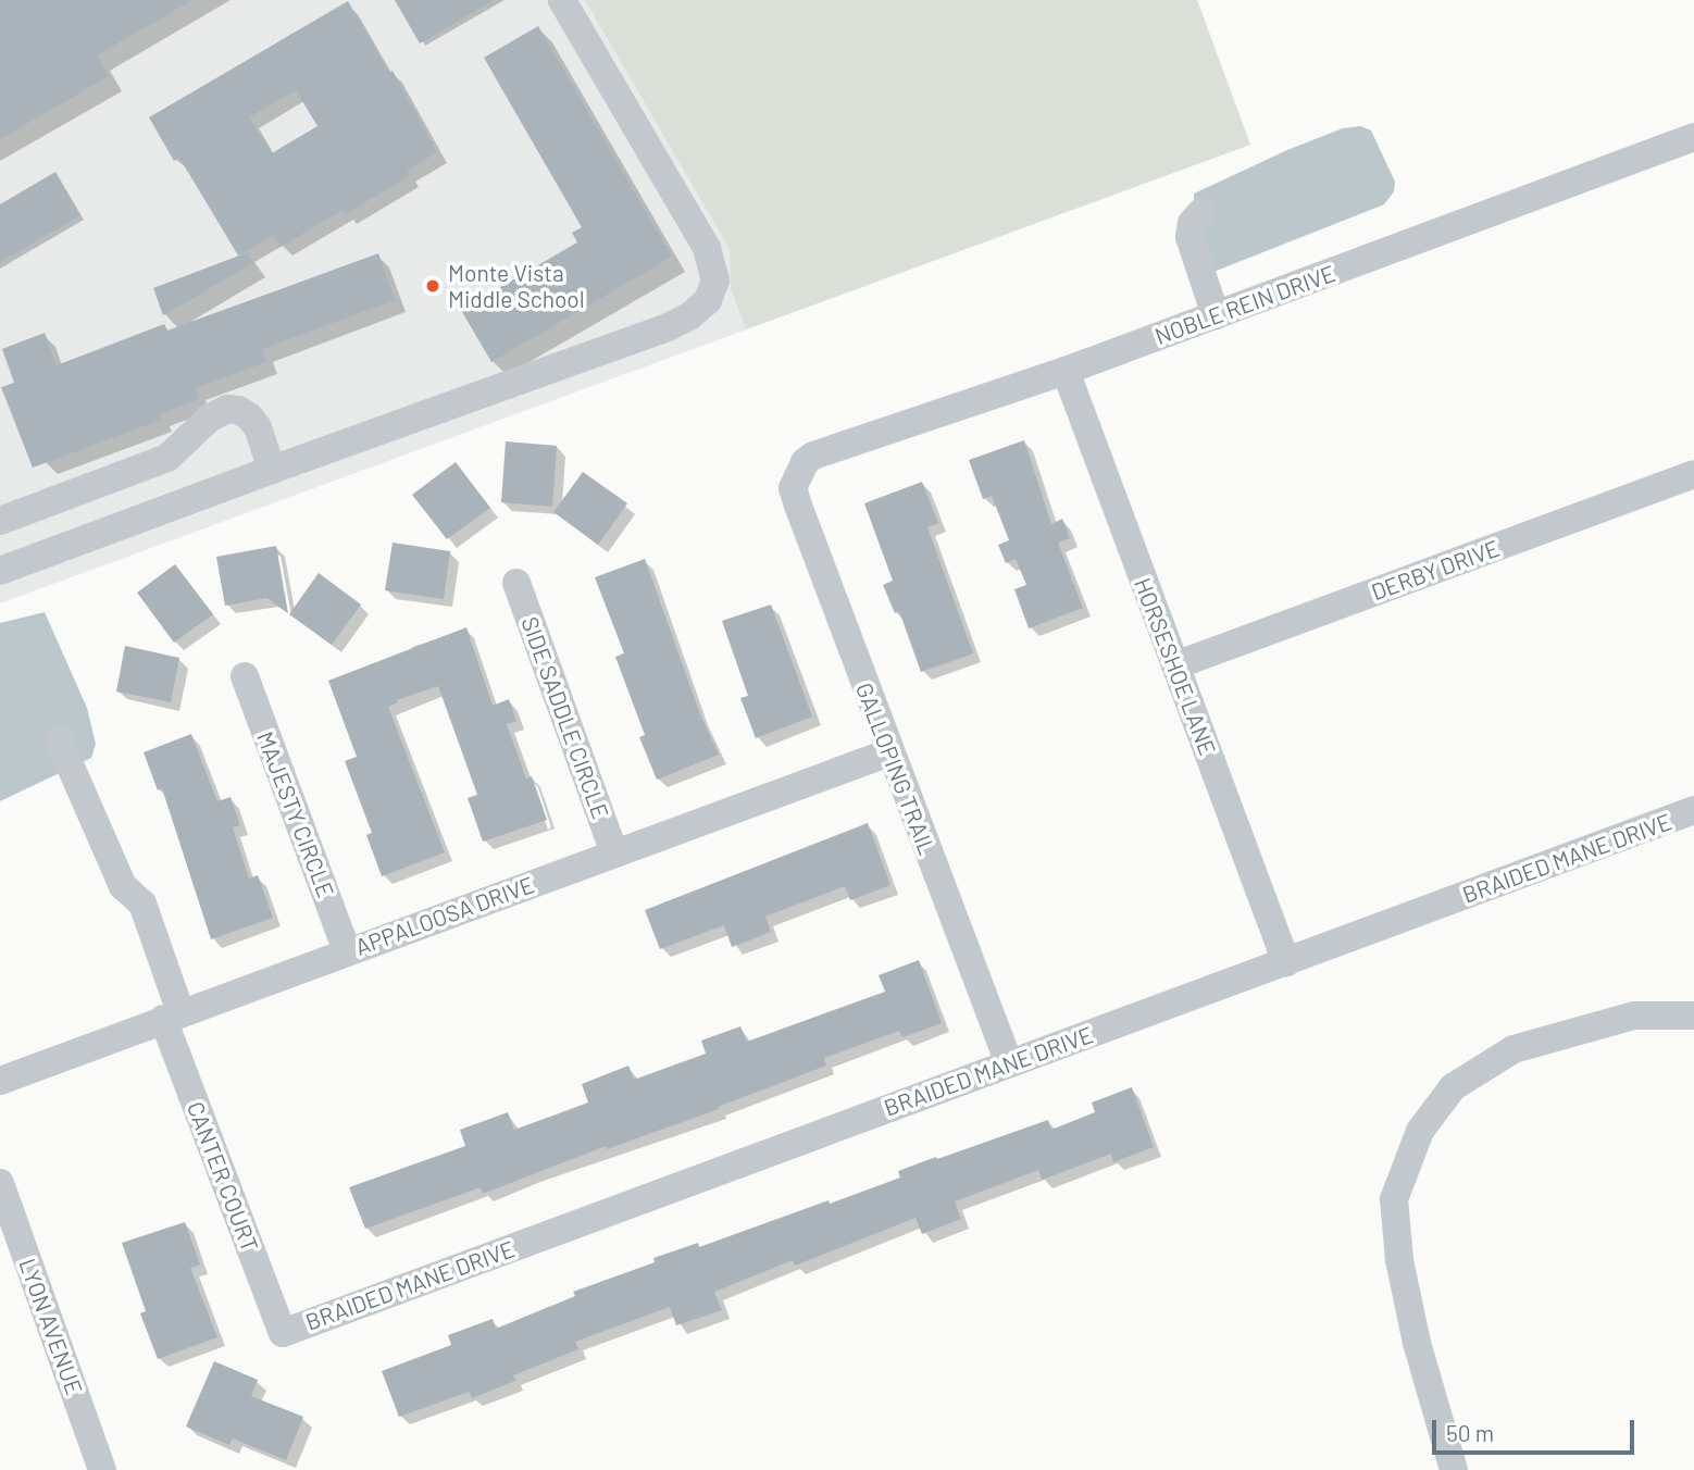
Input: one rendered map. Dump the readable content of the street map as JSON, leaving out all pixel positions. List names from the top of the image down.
{
  "streets": {
    "street": [
      "NOBLE REIN DRIVE",
      "DERBY DRIVE",
      "HORSESHOE LANE",
      "SIDE SADDLE CIRCLE",
      "GALLOPING TRAIL",
      "MAJESTY CIRCLE",
      "BRAIDED MANE DRIVE",
      "APPALOOSA DRIVE",
      "CANTER COURT",
      "LYON AVENUE"
    ]
  },
  "crossings": [
    ["NOBLE REIN DRIVE", "HORSESHOE LANE"],
    ["NOBLE REIN DRIVE", "GALLOPING TRAIL"],
    ["DERBY DRIVE", "HORSESHOE LANE"],
    ["HORSESHOE LANE", "BRAIDED MANE DRIVE"],
    ["SIDE SADDLE CIRCLE", "APPALOOSA DRIVE"],
    ["GALLOPING TRAIL", "BRAIDED MANE DRIVE"],
    ["GALLOPING TRAIL", "APPALOOSA DRIVE"],
    ["MAJESTY CIRCLE", "APPALOOSA DRIVE"],
    ["BRAIDED MANE DRIVE", "CANTER COURT"],
    ["APPALOOSA DRIVE", "CANTER COURT"]
  ],
  "places": ["Monte Vista Middle School"],
  "scale_bar": "50 m"
}
